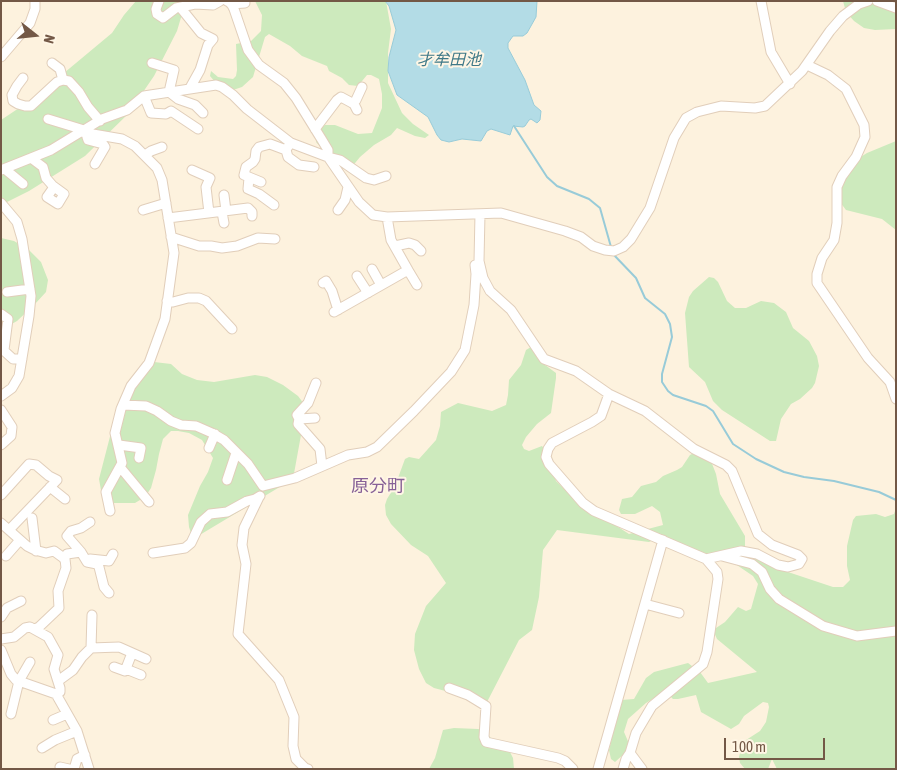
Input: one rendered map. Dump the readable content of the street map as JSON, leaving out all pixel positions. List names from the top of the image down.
{
  "districts": ["原分町"],
  "water": ["才牟田池"],
  "scale_bar": "100 m",
  "north": "right"
}
